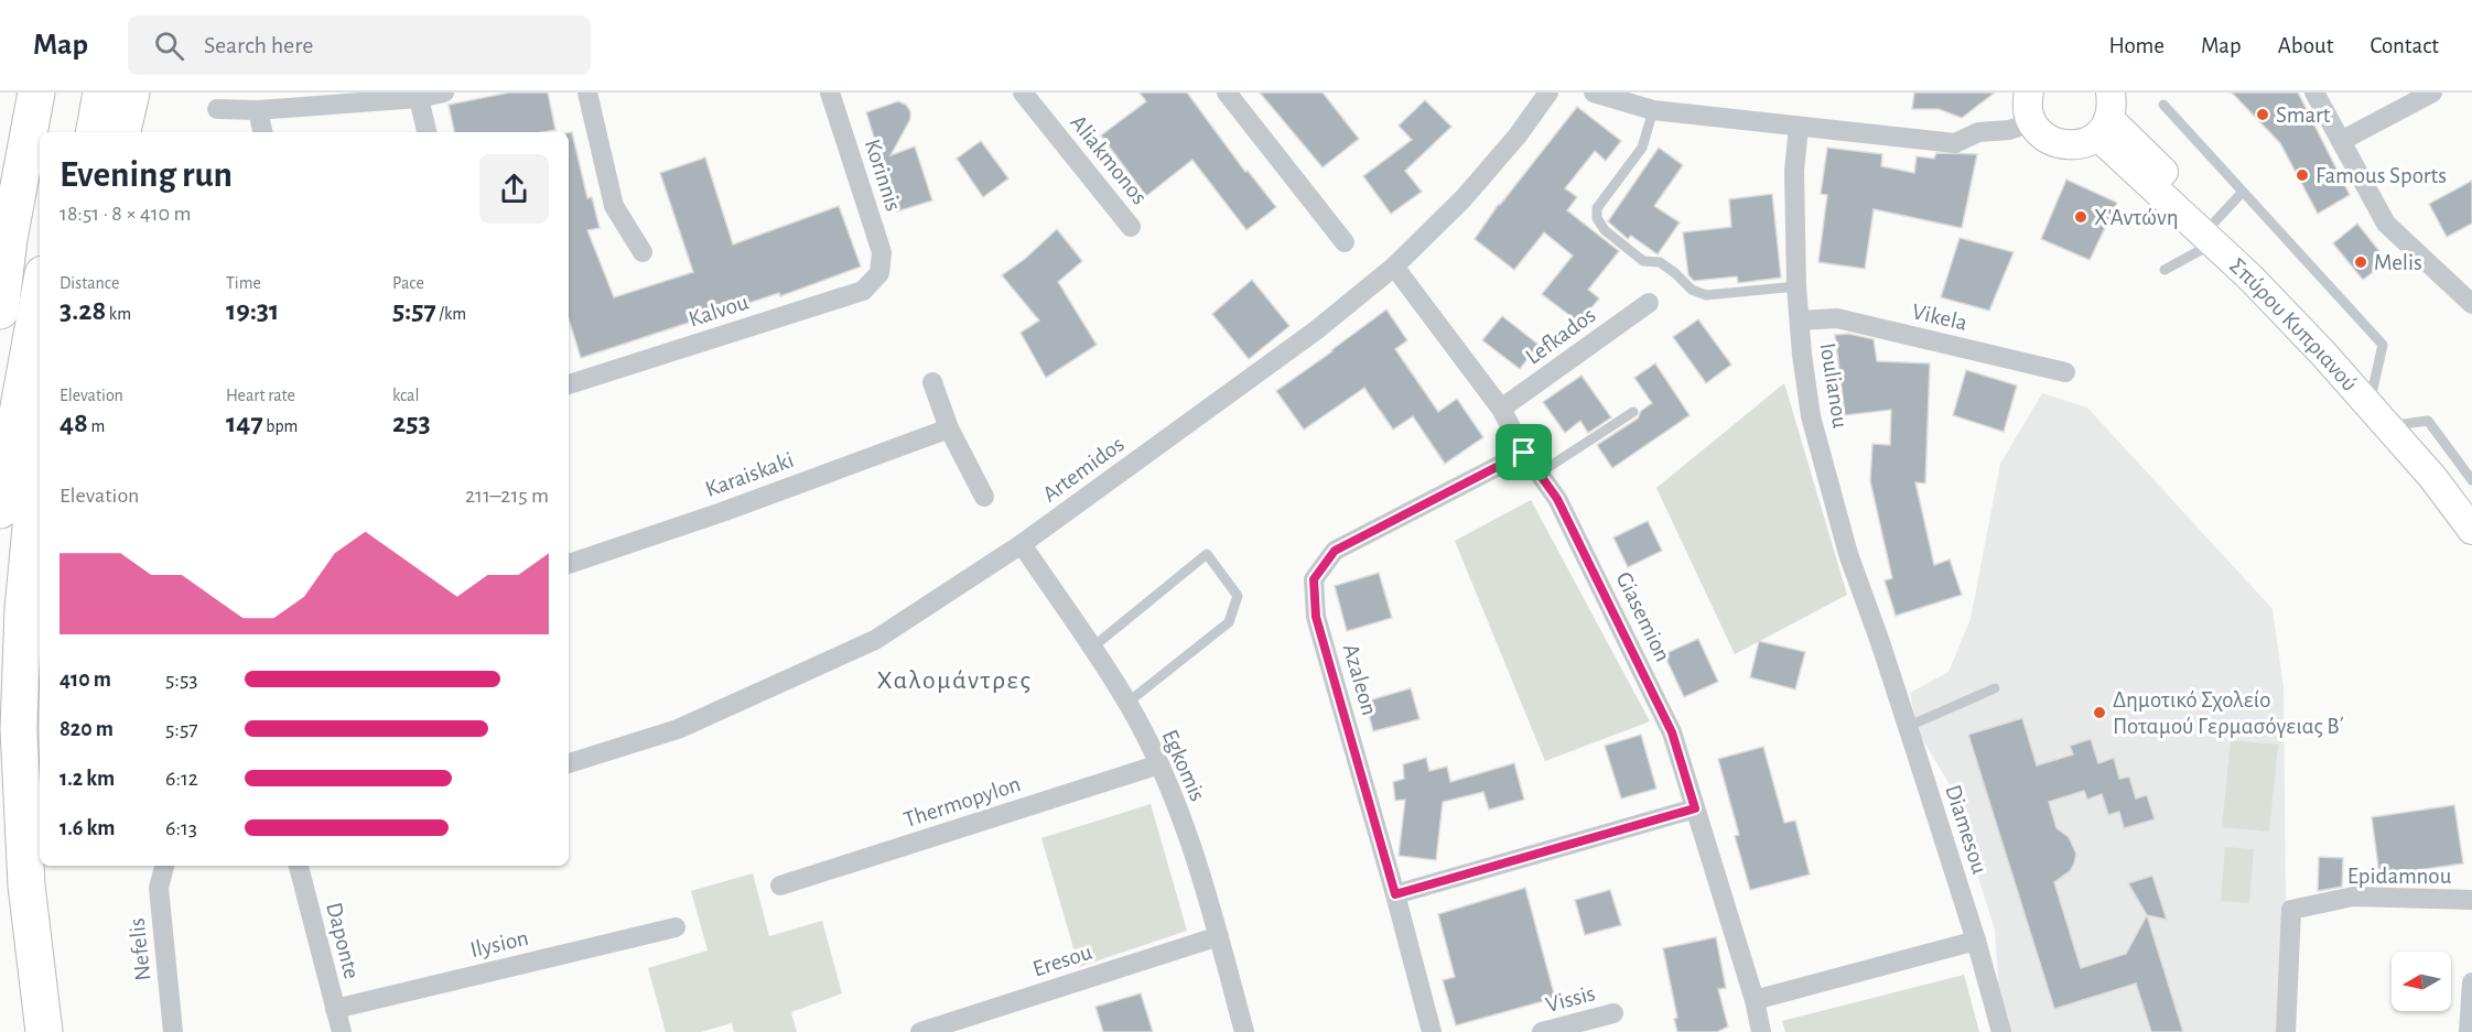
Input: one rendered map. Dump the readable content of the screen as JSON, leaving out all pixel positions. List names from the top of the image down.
{
  "streets": {
    "main road": ["Σπύρου Κυπριανού"],
    "street": [
      "Aliakmonos",
      "Korinnis",
      "Kalvou",
      "Vikela",
      "Lefkados",
      "Ioulianou",
      "Artemidos",
      "Karaiskaki",
      "Giasemion",
      "Azaleon",
      "Egkomis",
      "Thermopylon",
      "Diamesou",
      "Epidamnou",
      "Daponte",
      "Ilysion",
      "Nefelis",
      "Eresou",
      "Vissis"
    ]
  },
  "crossings": [
    ["Korinnis", "Kalvou"],
    ["Vikela", "Ioulianou"],
    ["Lefkados", "Giasemion"],
    ["Ioulianou", "Diamesou"],
    ["Artemidos", "Giasemion"],
    ["Artemidos", "Egkomis"],
    ["Giasemion", "Azaleon"],
    ["Egkomis", "Thermopylon"],
    ["Egkomis", "Eresou"],
    ["Daponte", "Ilysion"]
  ],
  "districts": ["Χαλομάντρες"],
  "places": [
    "Smart",
    "Famous Sports",
    "Χ'Αντώνη",
    "Melis",
    "Δημοτικό Σχολείο Ποταμού Γερμασόγειας Β΄"
  ],
  "north": "left",
  "page": {
    "header": "Map",
    "search": "Search here",
    "nav": [
      "Home",
      "Map",
      "About",
      "Contact"
    ],
    "heading": ["Evening run", "18:51 · 8 × 410 m"],
    "stats": [
      ["Distance", "3.28 km"],
      ["Time", "19:31"],
      ["Pace", "5:57 /km"],
      ["Elevation", "48 m"],
      ["Heart rate", "147 bpm"],
      ["kcal", "253"]
    ],
    "chart": ["Elevation", "211–215 m"],
    "list": [
      {
        "name": "410 m",
        "note": "5:53"
      },
      {
        "name": "820 m",
        "note": "5:57"
      },
      {
        "name": "1.2 km",
        "note": "6:12"
      },
      {
        "name": "1.6 km",
        "note": "6:13"
      }
    ]
  }
}
